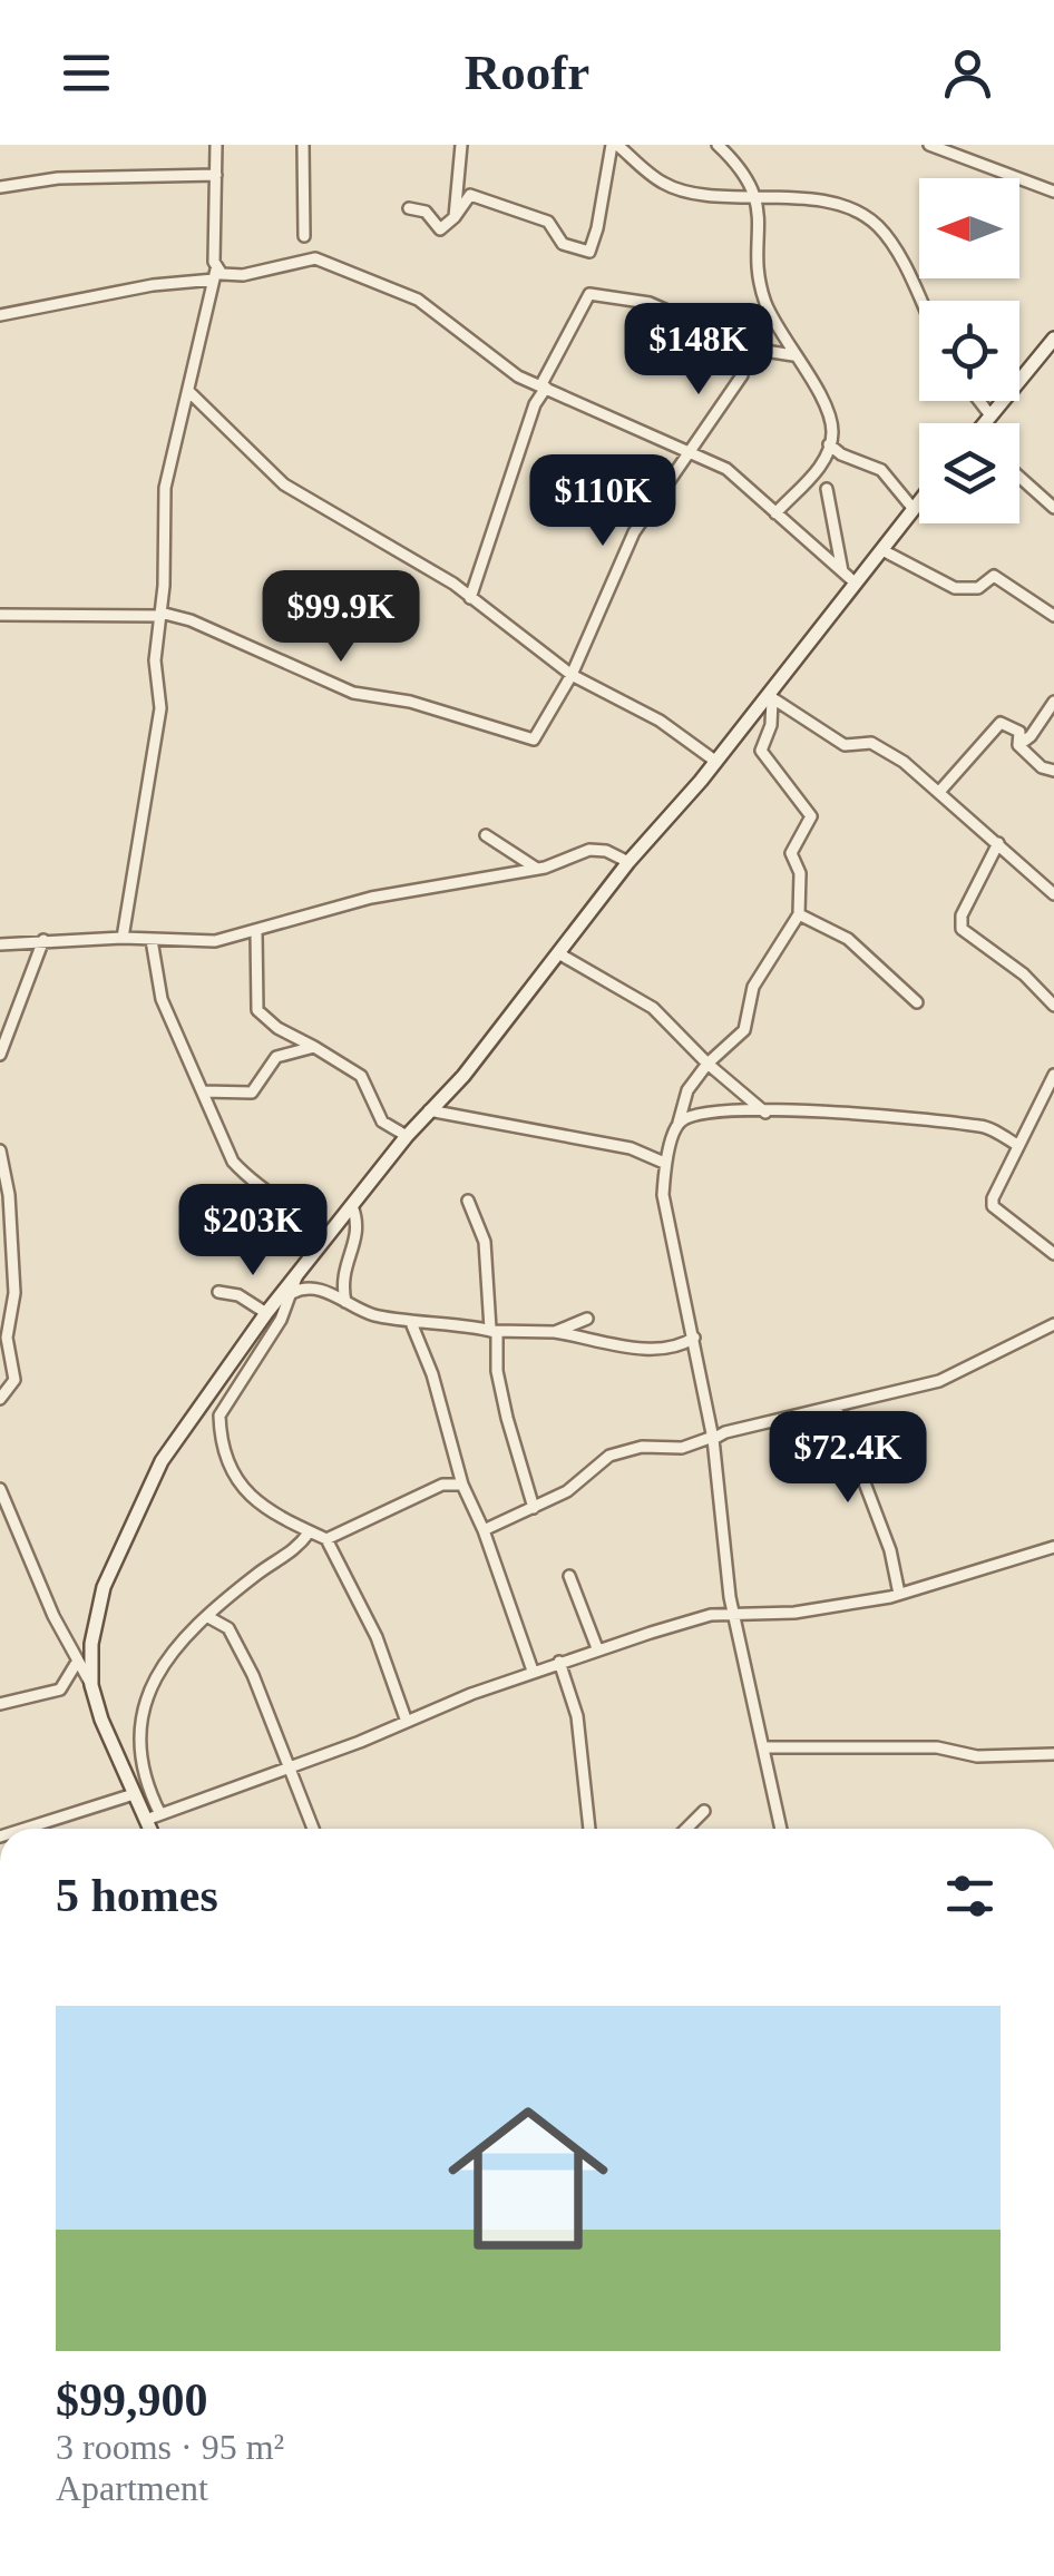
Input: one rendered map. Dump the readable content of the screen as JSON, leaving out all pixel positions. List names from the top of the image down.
{
  "north": "left",
  "page": {
    "header": "Roofr",
    "price": [
      "$148K",
      "$110K",
      "$99.9K",
      "$203K",
      "$72.4K"
    ],
    "heading": "5 homes",
    "list": [
      {
        "name": "$99,900",
        "note": "3 rooms · 95 m² · Apartment"
      }
    ]
  }
}
